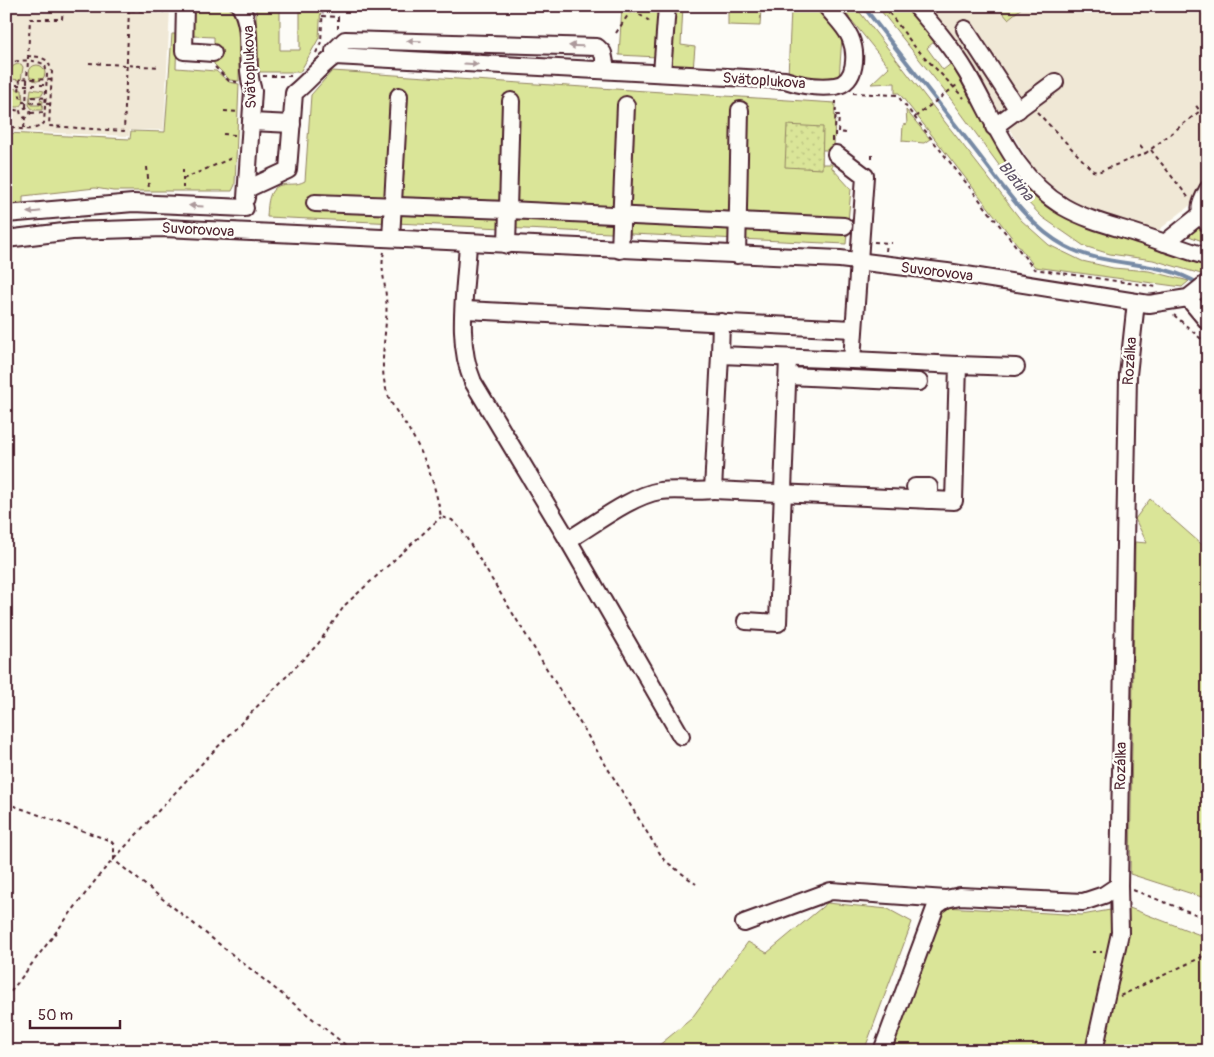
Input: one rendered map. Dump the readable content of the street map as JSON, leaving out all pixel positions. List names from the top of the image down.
{
  "streets": {
    "street": ["Svätoplukova", "Suvorovova", "Rozálka"]
  },
  "crossings": [
    ["Svätoplukova", "Suvorovova"],
    ["Suvorovova", "Rozálka"]
  ],
  "water": ["Blatina"],
  "scale_bar": "50 m"
}
